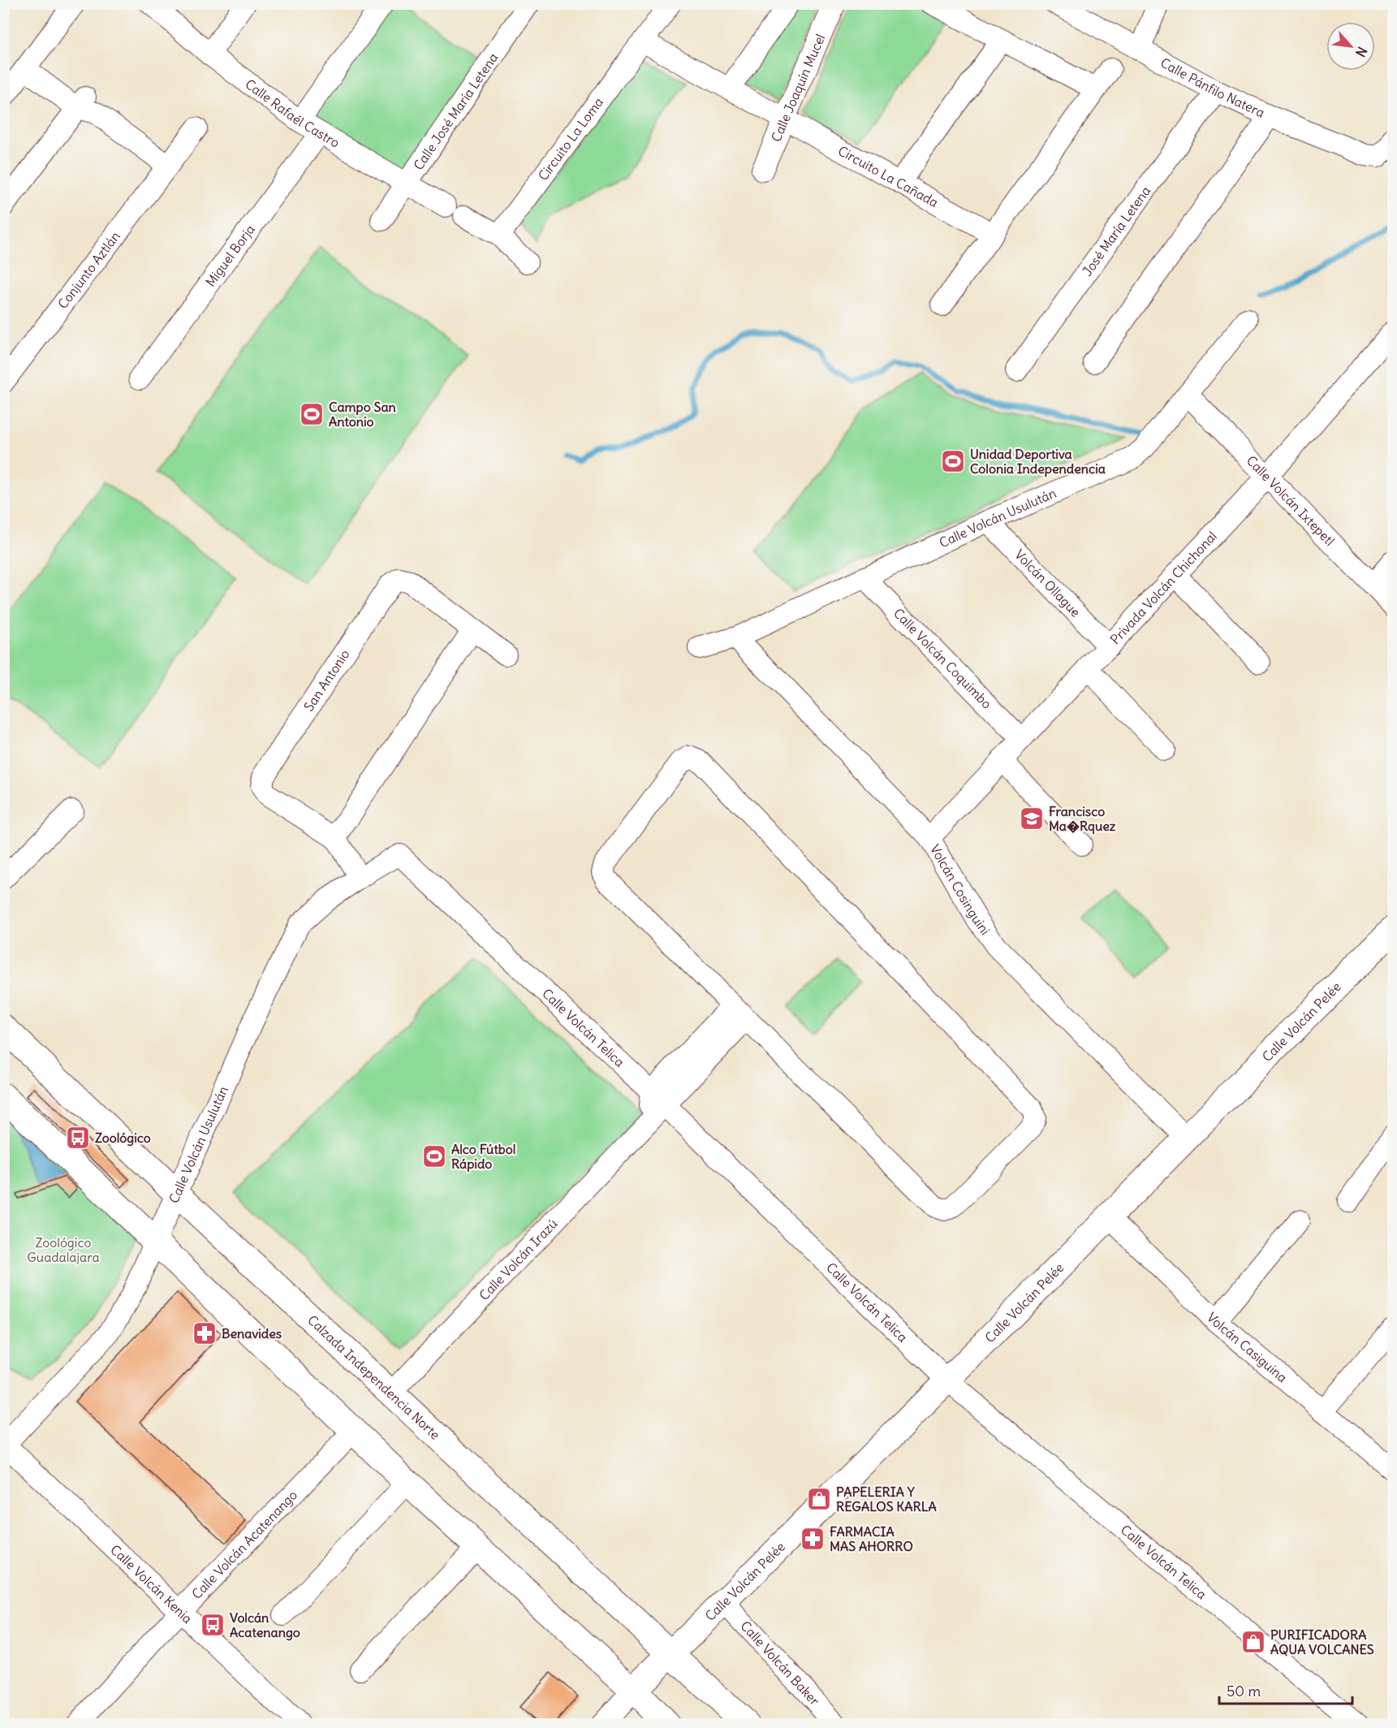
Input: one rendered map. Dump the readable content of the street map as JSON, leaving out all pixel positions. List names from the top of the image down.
{
  "streets": {
    "street": [
      "Calle Joaquín Mucel",
      "Calle Pánfilo Natera",
      "Calle Rafaél Castro",
      "Calle José María Letena",
      "Circuito La Loma",
      "Circuito La Cañada",
      "José María Letena",
      "Miguel Borja",
      "Conjunto Aztlán",
      "Calle Volcán Ixtepetl",
      "Calle Volcán Usulután",
      "Volcán Ollague",
      "Privada Volcán Chichonal",
      "Calle Volcán Coquimbo",
      "San Antonio",
      "Volcán Cosinguini",
      "Calle Volcán Pelée",
      "Calle Volcán Telica",
      "Calle Volcán Irazú",
      "Volcán Casiguina",
      "Calzada Independencia Norte",
      "Calle Volcán Acatenango",
      "Calle Volcán Kenia",
      "Calle Volcán Baker"
    ]
  },
  "crossings": [
    ["Calle Joaquín Mucel", "Circuito La Cañada"],
    ["Calle Pánfilo Natera", "José María Letena"],
    ["Calle Rafaél Castro", "Calle José María Letena"],
    ["Calle Rafaél Castro", "Miguel Borja"],
    ["Calle Volcán Ixtepetl", "Calle Volcán Usulután"],
    ["Calle Volcán Ixtepetl", "Privada Volcán Chichonal"],
    ["Calle Volcán Usulután", "Volcán Ollague"],
    ["Calle Volcán Usulután", "Calle Volcán Coquimbo"],
    ["Calle Volcán Usulután", "San Antonio"],
    ["Calle Volcán Usulután", "Volcán Cosinguini"],
    ["Calle Volcán Usulután", "Calle Volcán Telica"],
    ["Calle Volcán Usulután", "Calzada Independencia Norte"],
    ["Calle Volcán Usulután", "Calle Volcán Kenia"],
    ["Volcán Ollague", "Privada Volcán Chichonal"],
    ["Privada Volcán Chichonal", "Calle Volcán Coquimbo"],
    ["Privada Volcán Chichonal", "Volcán Cosinguini"],
    ["Volcán Cosinguini", "Calle Volcán Pelée"],
    ["Calle Volcán Pelée", "Calle Volcán Telica"],
    ["Calle Volcán Pelée", "Volcán Casiguina"],
    ["Calle Volcán Pelée", "Calzada Independencia Norte"],
    ["Calle Volcán Pelée", "Calle Volcán Baker"],
    ["Calle Volcán Telica", "Calle Volcán Irazú"],
    ["Calle Volcán Irazú", "Calzada Independencia Norte"],
    ["Calle Volcán Acatenango", "Calle Volcán Kenia"]
  ],
  "parks": ["Zoológico Guadalajara"],
  "places": {
    "sports": ["Campo San Antonio", "Unidad Deportiva Colonia Independencia", "Alco Fútbol Rápido"],
    "school or university": ["Francisco Ma�Rquez"],
    "bus stop": ["Zoológico", "Volcán Acatenango"],
    "pharmacy": ["Benavides", "FARMACIA MAS AHORRO"],
    "shop": ["PAPELERIA Y REGALOS KARLA", "PURIFICADORA AQUA VOLCANES"]
  },
  "scale_bar": "50 m",
  "north": "bottom right"
}
